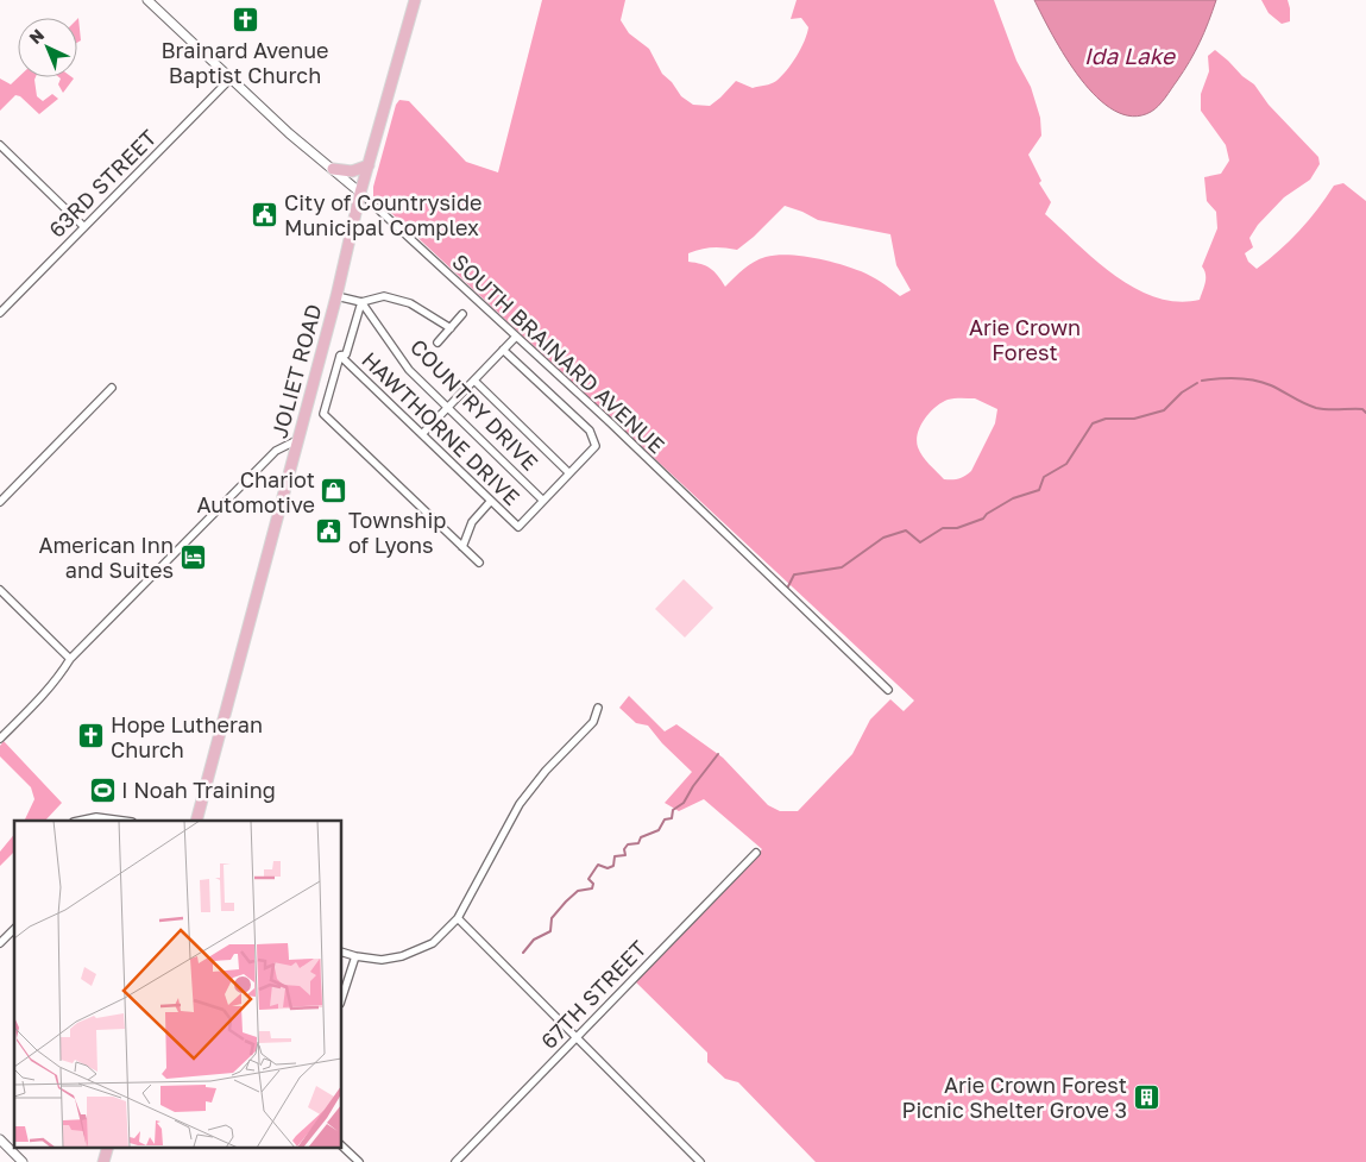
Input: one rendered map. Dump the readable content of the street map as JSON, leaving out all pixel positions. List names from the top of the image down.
{
  "streets": {
    "main road": ["JOLIET ROAD"],
    "street": [
      "63RD STREET",
      "SOUTH BRAINARD AVENUE",
      "COUNTRY DRIVE",
      "HAWTHORNE DRIVE",
      "67TH STREET"
    ]
  },
  "crossings": [
    ["63RD STREET", "SOUTH BRAINARD AVENUE"],
    ["SOUTH BRAINARD AVENUE", "JOLIET ROAD"],
    ["COUNTRY DRIVE", "HAWTHORNE DRIVE"]
  ],
  "water": ["Ida Lake"],
  "parks": ["Arie Crown Forest"],
  "places": {
    "church": ["Brainard Avenue Baptist Church", "Hope Lutheran Church"],
    "public building": ["City of Countryside Municipal Complex", "Township of Lyons"],
    "shop": ["Chariot Automotive"],
    "hotel": ["American Inn and Suites"],
    "sports": ["I Noah Training"],
    "building": ["Arie Crown Forest Picnic Shelter Grove 3"]
  },
  "north": "top left"
}
